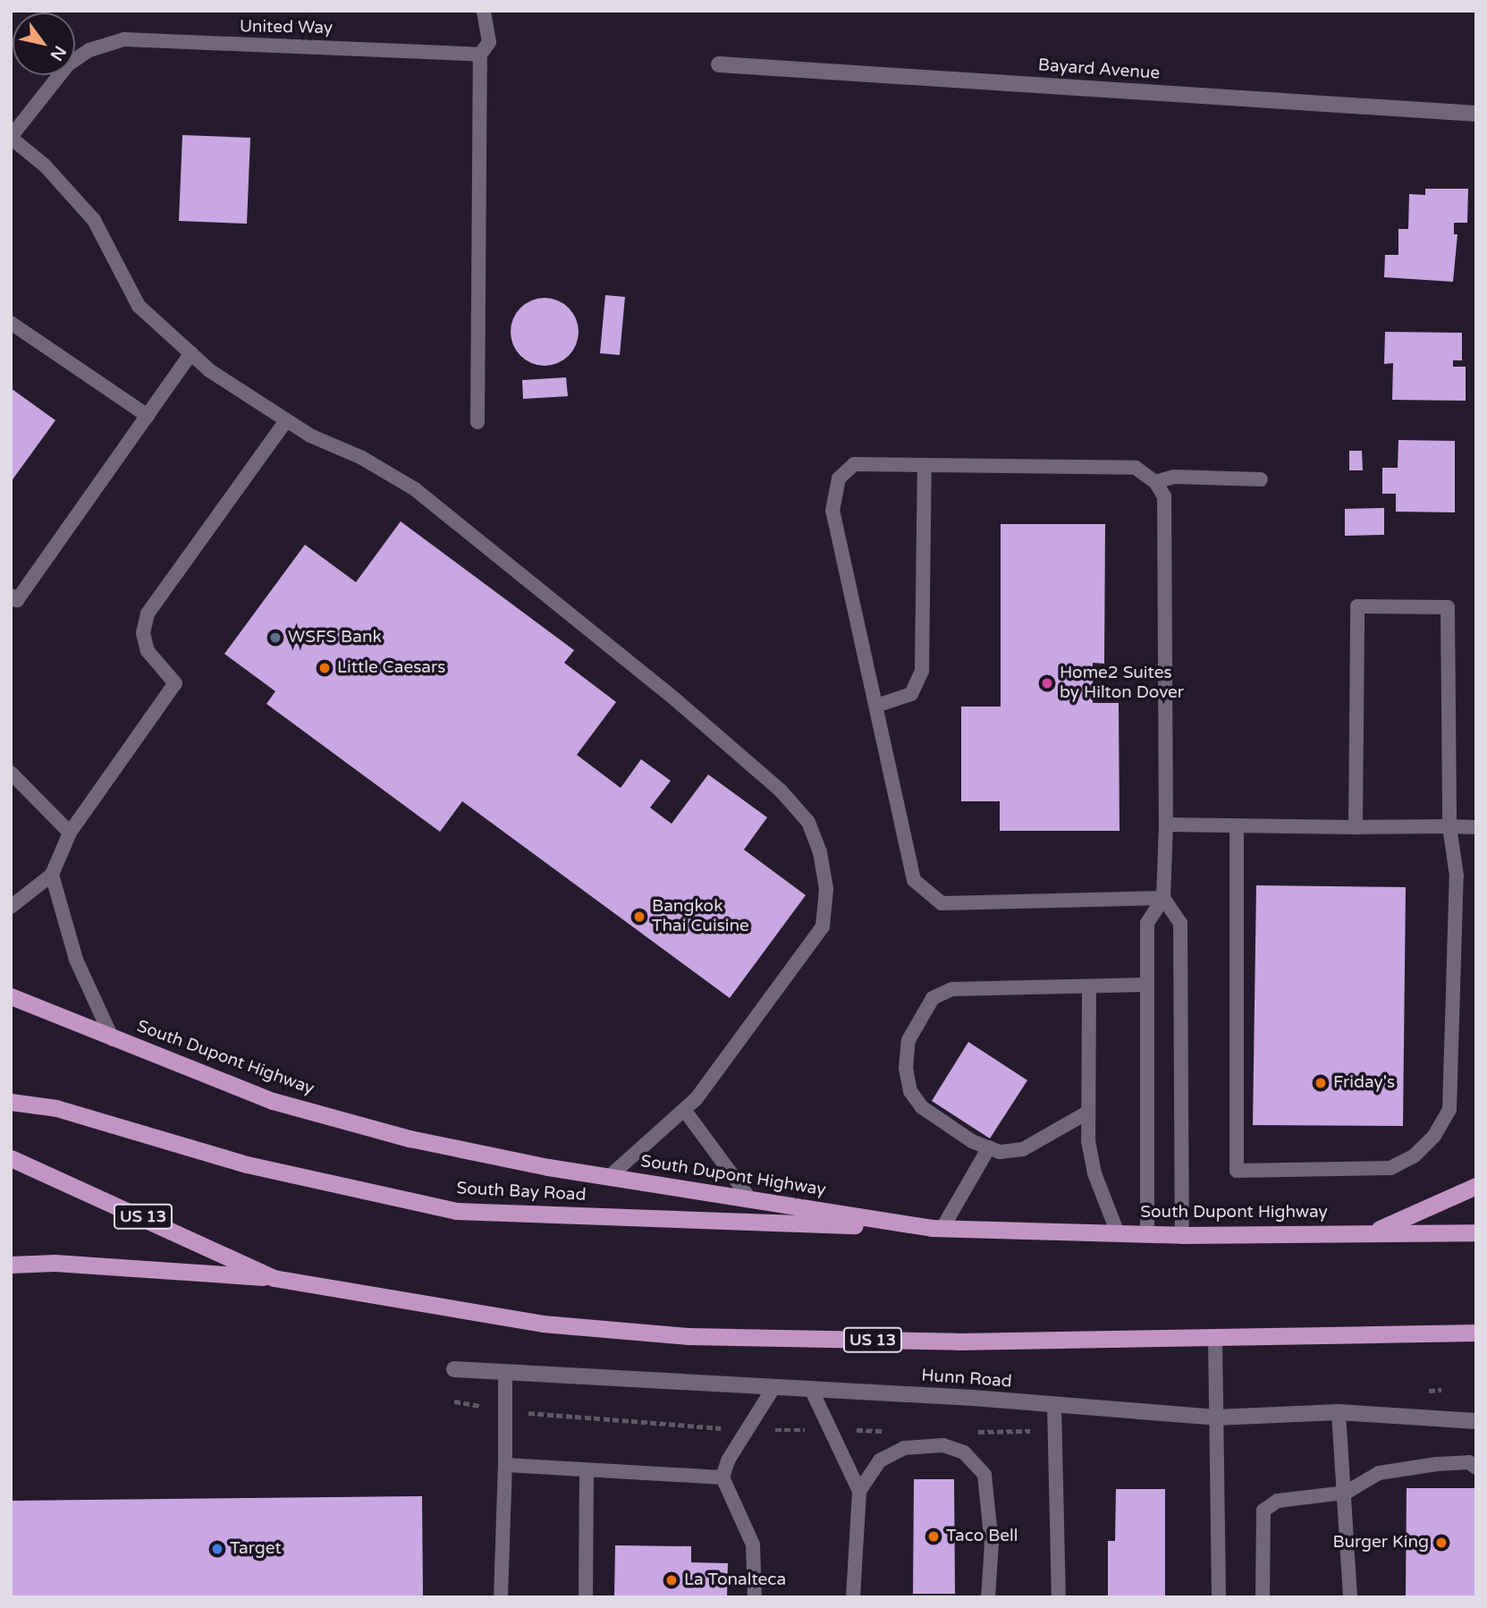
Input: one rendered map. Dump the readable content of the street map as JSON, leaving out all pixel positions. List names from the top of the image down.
{
  "streets": {
    "highway": ["South Dupont Highway", "South Bay Road", "US 13"],
    "street": ["Bayard Avenue", "Hunn Road"],
    "lane": ["United Way"]
  },
  "crossings": [
    ["South Dupont Highway", "South Bay Road"]
  ],
  "places": [
    "WSFS Bank",
    "Little Caesars",
    "Home2 Suites by Hilton Dover",
    "Bangkok Thai Cuisine",
    "Friday's",
    "Taco Bell",
    "Burger King",
    "Target",
    "La Tonalteca"
  ],
  "north": "bottom right"
}
